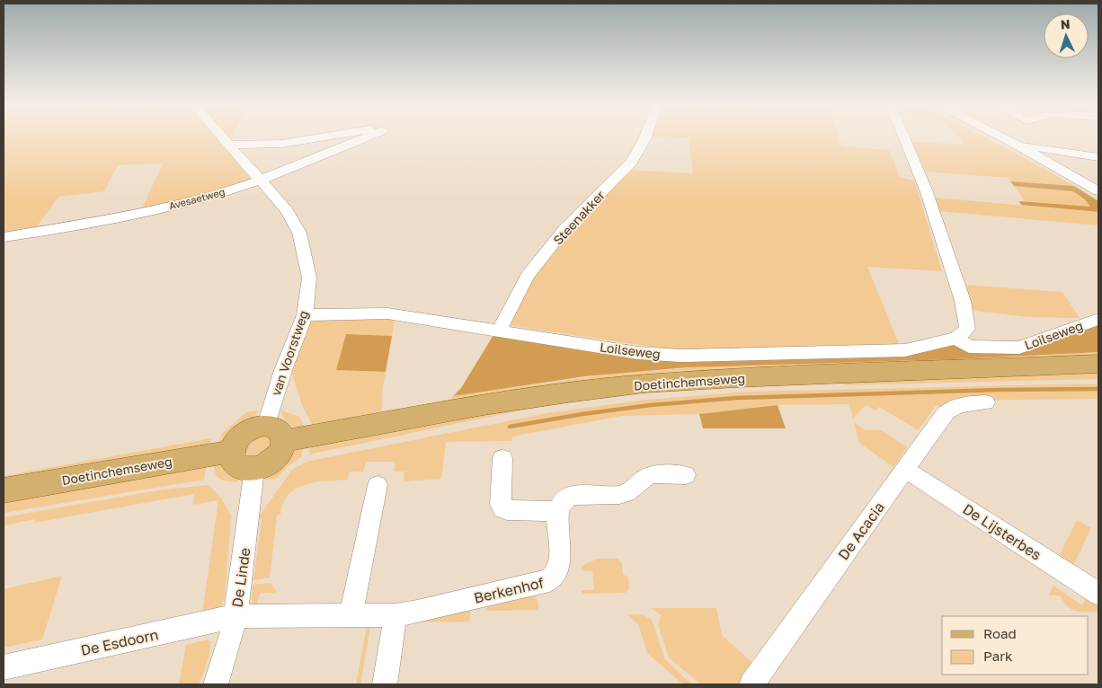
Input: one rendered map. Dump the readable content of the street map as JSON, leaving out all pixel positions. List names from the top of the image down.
{
  "streets": {
    "main road": ["Doetinchemseweg"],
    "street": [
      "Avesaetweg",
      "Steenakker",
      "Loilseweg",
      "van Voorstweg",
      "De Acacia",
      "De Lijsterbes",
      "De Linde",
      "Berkenhof",
      "De Esdoorn"
    ]
  },
  "crossings": [
    ["Avesaetweg", "van Voorstweg"],
    ["Steenakker", "Loilseweg"],
    ["Loilseweg", "van Voorstweg"],
    ["van Voorstweg", "Doetinchemseweg"],
    ["van Voorstweg", "De Linde"],
    ["Doetinchemseweg", "De Linde"],
    ["De Acacia", "De Lijsterbes"],
    ["De Linde", "Berkenhof"],
    ["De Linde", "De Esdoorn"],
    ["Berkenhof", "De Esdoorn"]
  ],
  "legend": ["Road", "Park"],
  "north": "top"
}
